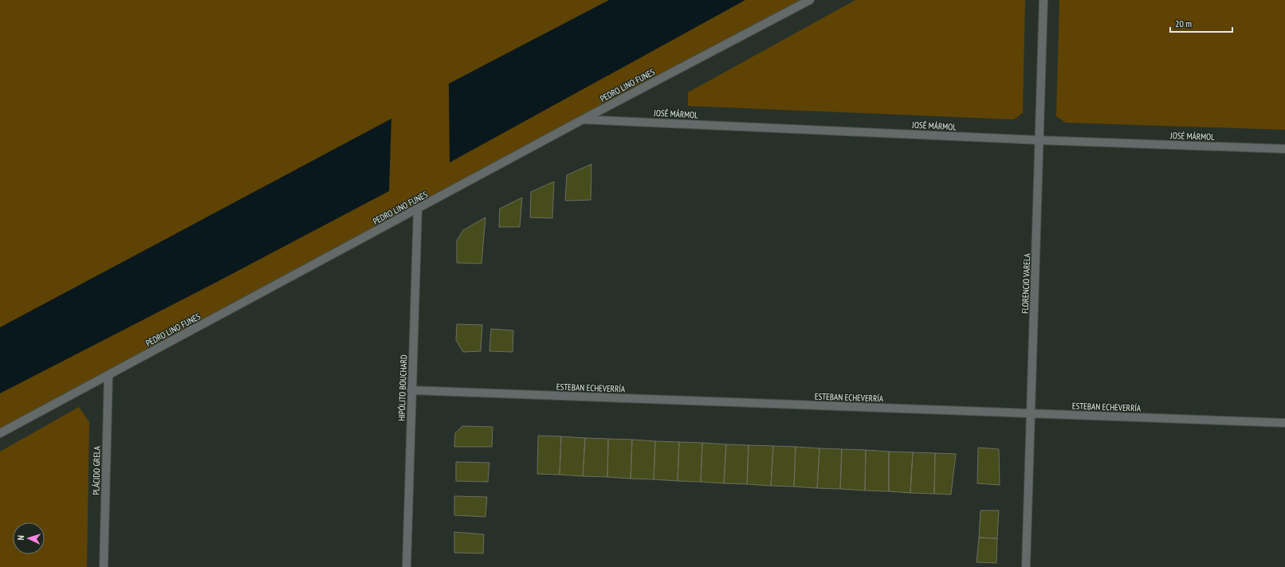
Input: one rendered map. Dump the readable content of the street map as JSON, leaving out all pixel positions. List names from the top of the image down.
{
  "streets": {
    "street": [
      "PEDRO LINO FUNES",
      "JOSÉ MÁRMOL",
      "FLORENCIO VARELA",
      "HIPÓLITO BOUCHARD",
      "ESTEBAN ECHEVERRÍA",
      "PLÁCIDO GRELA"
    ]
  },
  "crossings": [
    ["PEDRO LINO FUNES", "JOSÉ MÁRMOL"],
    ["PEDRO LINO FUNES", "HIPÓLITO BOUCHARD"],
    ["PEDRO LINO FUNES", "PLÁCIDO GRELA"],
    ["JOSÉ MÁRMOL", "FLORENCIO VARELA"],
    ["FLORENCIO VARELA", "ESTEBAN ECHEVERRÍA"],
    ["HIPÓLITO BOUCHARD", "ESTEBAN ECHEVERRÍA"]
  ],
  "scale_bar": "20 m",
  "north": "left"
}
